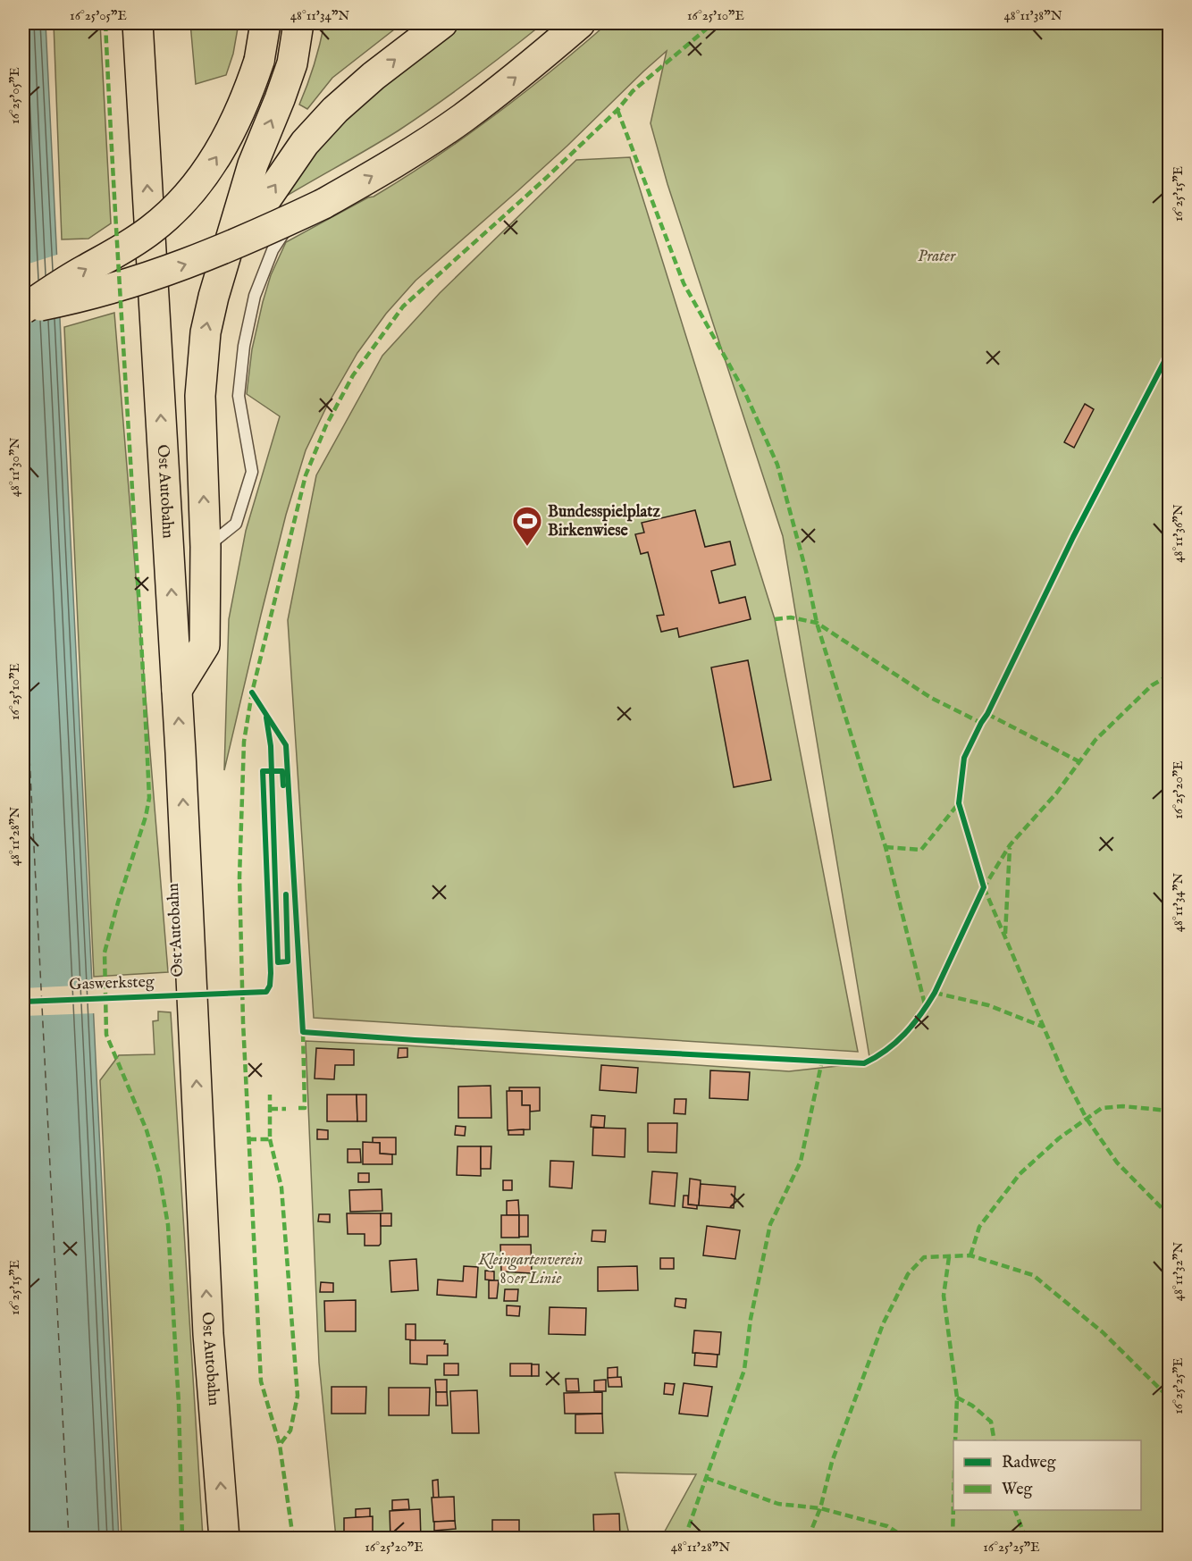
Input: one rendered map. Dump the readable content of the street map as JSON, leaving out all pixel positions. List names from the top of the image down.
{
  "streets": {
    "highway": ["Ost Autobahn"],
    "cycle path": ["Gaswerksteg"]
  },
  "parks": ["Prater", "Kleingartenverein 80er Linie"],
  "places": {
    "sports": ["Bundesspielplatz Birkenwiese"]
  },
  "legend": ["Radweg", "Weg"],
  "coordinates": [
    "16°25'05\"E",
    "48°11'34\"N",
    "16°25'10\"E",
    "48°11'38\"N",
    "16°25'15\"E",
    "48°11'30\"N",
    "48°11'36\"N",
    "16°25'20\"E",
    "48°11'28\"N",
    "48°11'32\"N",
    "16°25'25\"E"
  ]
}
